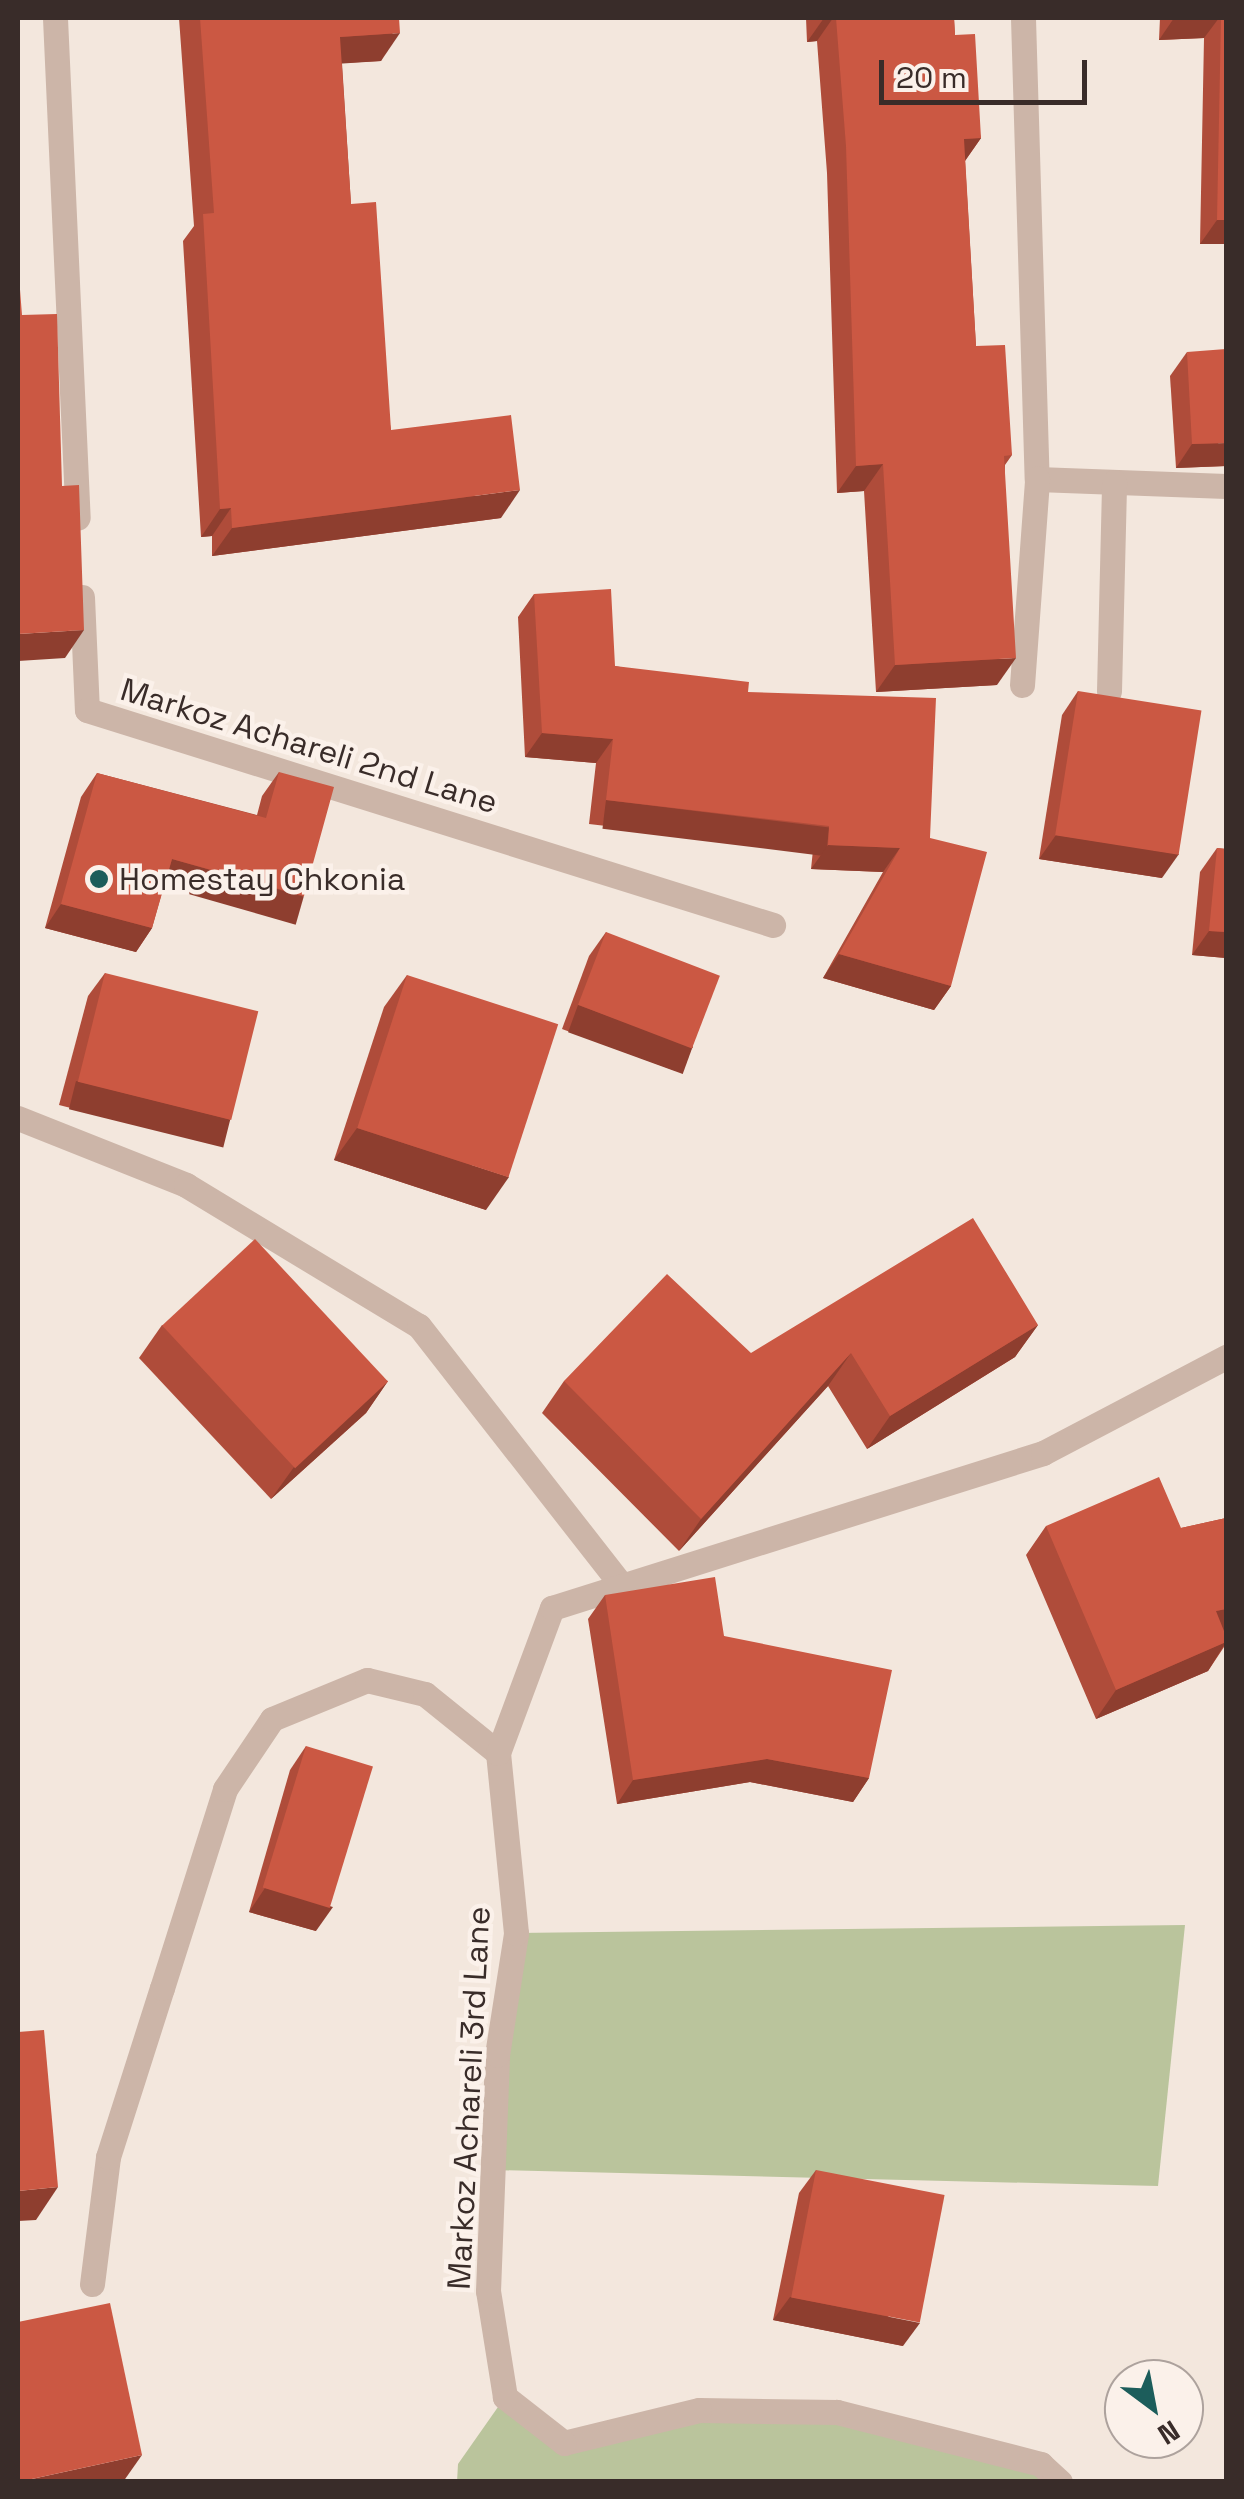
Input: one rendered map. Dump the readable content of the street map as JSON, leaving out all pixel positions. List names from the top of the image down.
{
  "streets": {
    "street": ["Markoz Achareli 2nd Lane", "Markoz Achareli 3rd Lane"]
  },
  "places": ["Homestay Chkonia"],
  "scale_bar": "20 m",
  "north": "bottom right"
}
